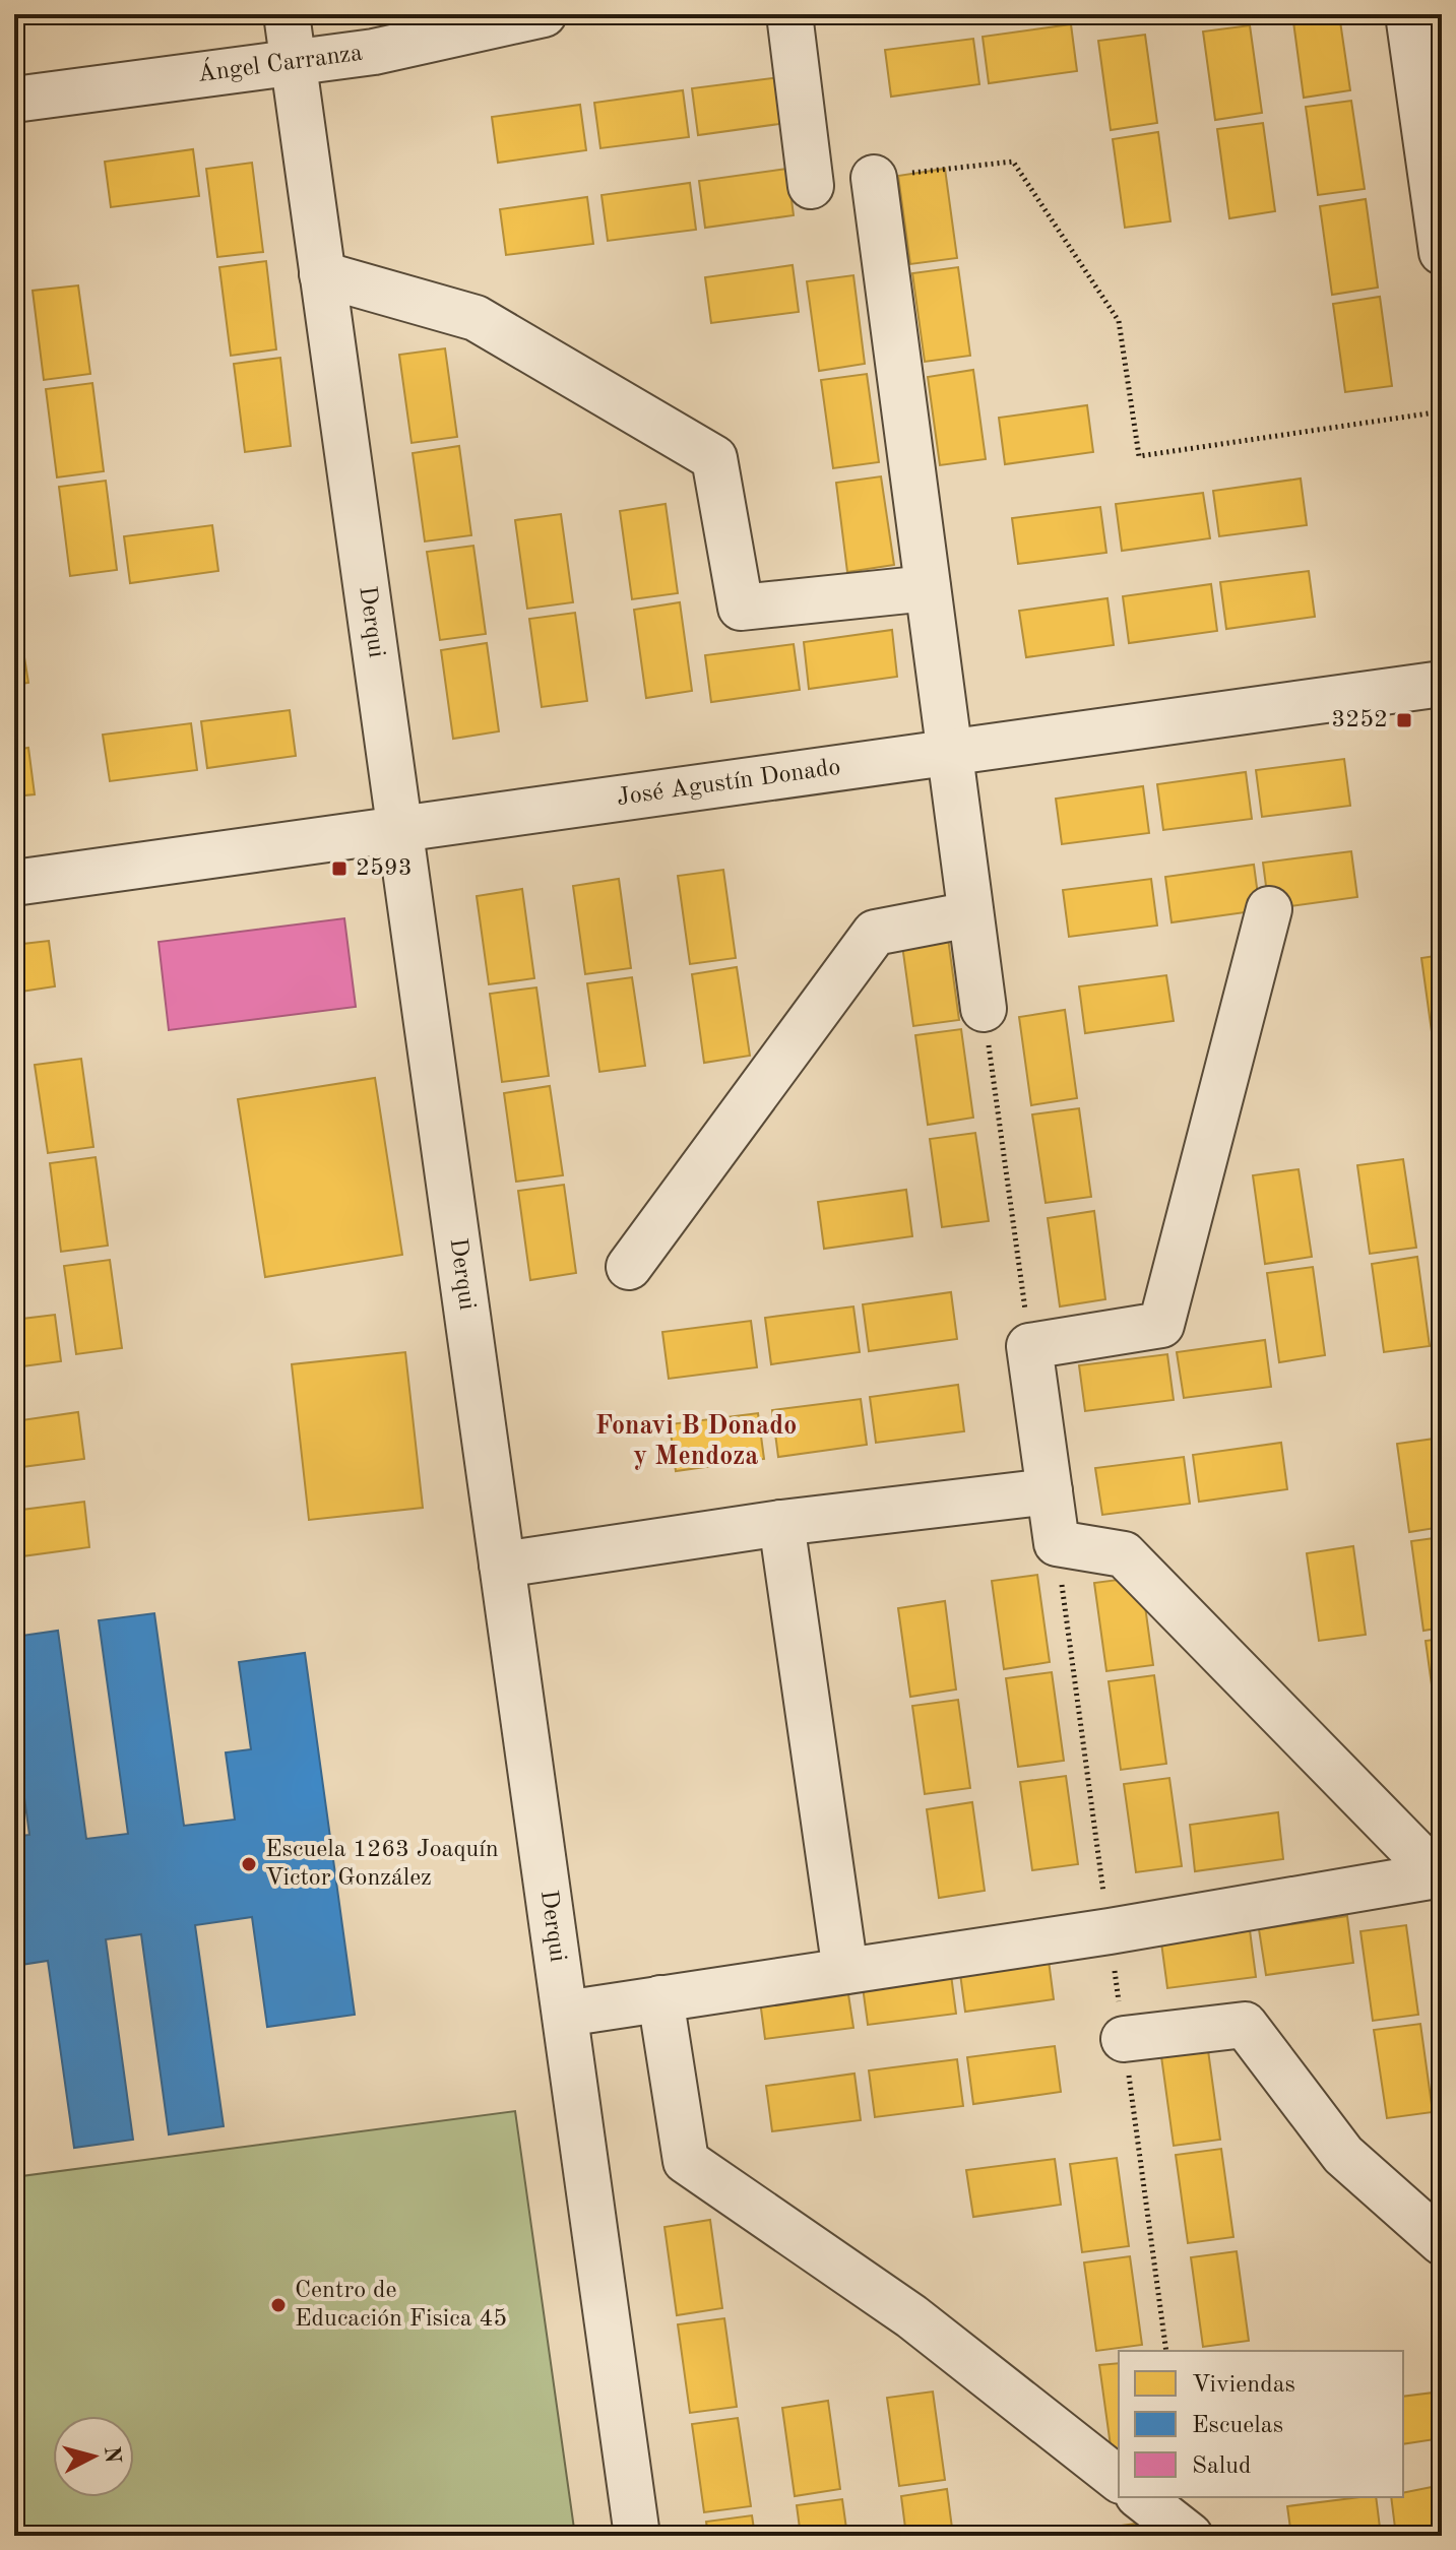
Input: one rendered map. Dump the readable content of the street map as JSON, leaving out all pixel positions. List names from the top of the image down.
{
  "streets": {
    "street": ["Ángel Carranza", "Derqui", "José Agustín Donado"]
  },
  "crossings": [
    ["Ángel Carranza", "Derqui"],
    ["Derqui", "José Agustín Donado"]
  ],
  "districts": ["Fonavi B Donado y Mendoza"],
  "places": {
    "transit": ["3252", "2593"],
    "other": ["Escuela 1263 Joaquín Victor González", "Centro de Educación Fisica 45"]
  },
  "legend": ["Viviendas", "Escuelas", "Salud"],
  "north": "right"
}
